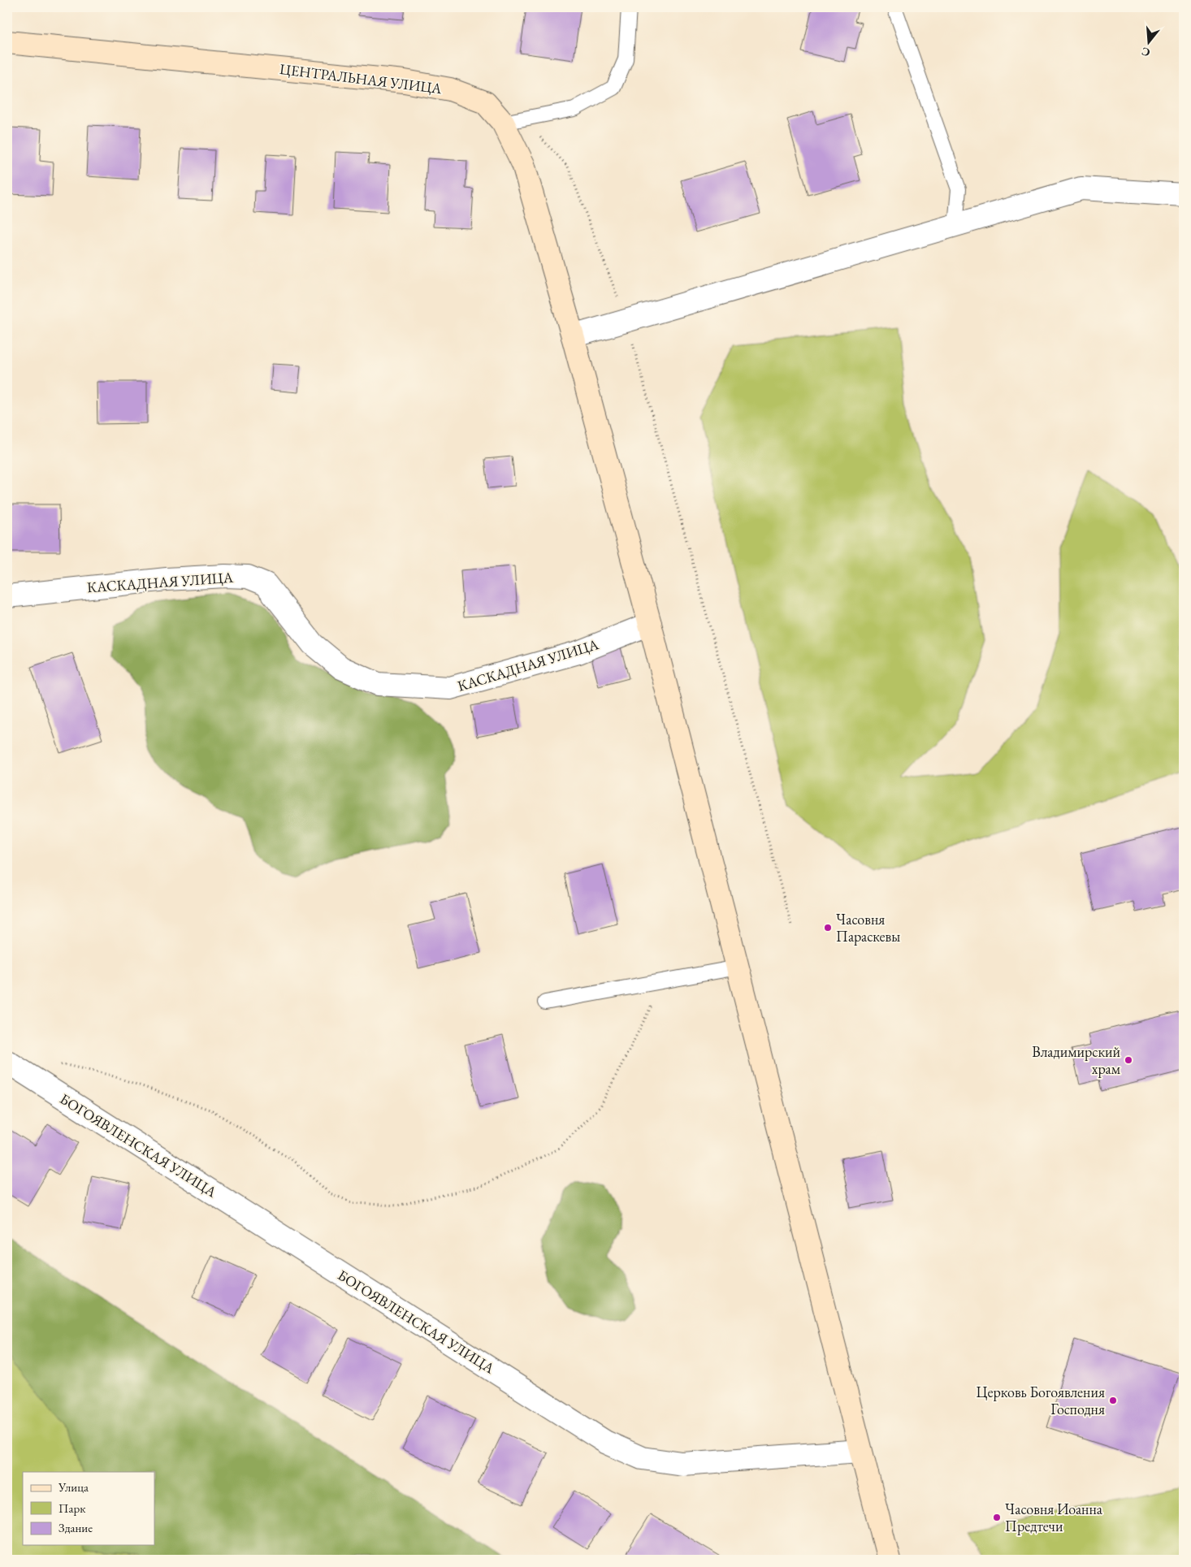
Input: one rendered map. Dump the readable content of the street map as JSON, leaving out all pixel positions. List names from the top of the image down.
{
  "streets": {
    "street": ["ЦЕНТРАЛЬНАЯ УЛИЦА", "КАСКАДНАЯ УЛИЦА", "БОГОЯВЛЕНСКАЯ УЛИЦА"]
  },
  "crossings": [
    ["ЦЕНТРАЛЬНАЯ УЛИЦА", "КАСКАДНАЯ УЛИЦА"],
    ["ЦЕНТРАЛЬНАЯ УЛИЦА", "БОГОЯВЛЕНСКАЯ УЛИЦА"]
  ],
  "places": [
    "Часовня Параскевы",
    "Владимирский храм",
    "Церковь Богоявления Господня",
    "Часовня Иоанна Предтечи"
  ],
  "legend": ["Улица", "Парк", "Здание"],
  "north": "bottom"
}
